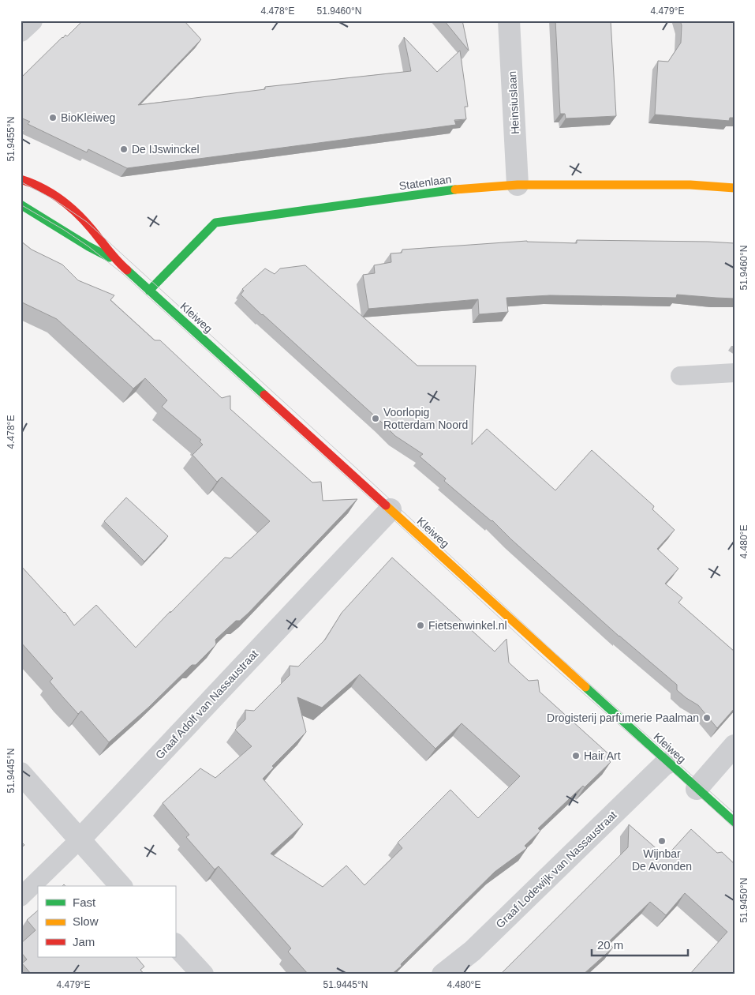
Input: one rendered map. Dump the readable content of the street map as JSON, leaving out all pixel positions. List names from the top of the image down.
{
  "streets": {
    "street": [
      "Heinsiuslaan",
      "Statenlaan",
      "Kleiweg",
      "Graaf Adolf van Nassaustraat",
      "Graaf Lodewijk van Nassaustraat"
    ]
  },
  "crossings": [
    ["Heinsiuslaan", "Statenlaan"],
    ["Statenlaan", "Kleiweg"],
    ["Kleiweg", "Graaf Adolf van Nassaustraat"],
    ["Kleiweg", "Graaf Lodewijk van Nassaustraat"]
  ],
  "places": [
    "BioKleiweg",
    "De IJswinckel",
    "Voorlopig Rotterdam Noord",
    "Fietsenwinkel.nl",
    "Drogisterij parfumerie Paalman",
    "Hair Art",
    "Wijnbar De Avonden"
  ],
  "legend": ["Fast", "Slow", "Jam"],
  "scale_bar": "20 m",
  "coordinates": [
    "4.478°E",
    "51.9460°N",
    "4.479°E",
    "51.9455°N",
    "4.480°E",
    "51.9445°N",
    "51.9450°N"
  ]
}
